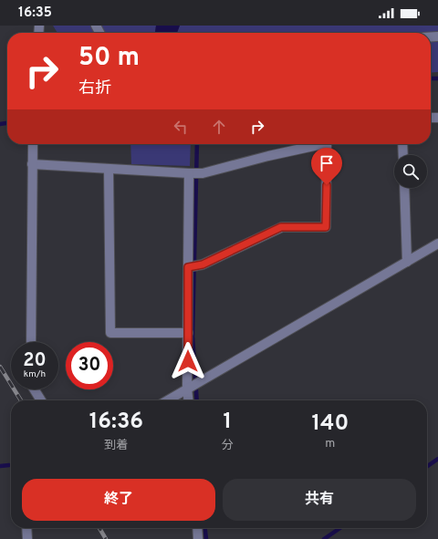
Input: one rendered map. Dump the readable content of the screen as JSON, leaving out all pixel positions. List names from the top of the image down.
{
  "page": {
    "status": "16:35",
    "turn": ["50 m", "右折"],
    "speed": "20 km/h",
    "limit": "30",
    "eta": [
      "16:36",
      "到着",
      "1",
      "分",
      "140",
      "m"
    ],
    "buttons": ["終了", "共有"]
  }
}
